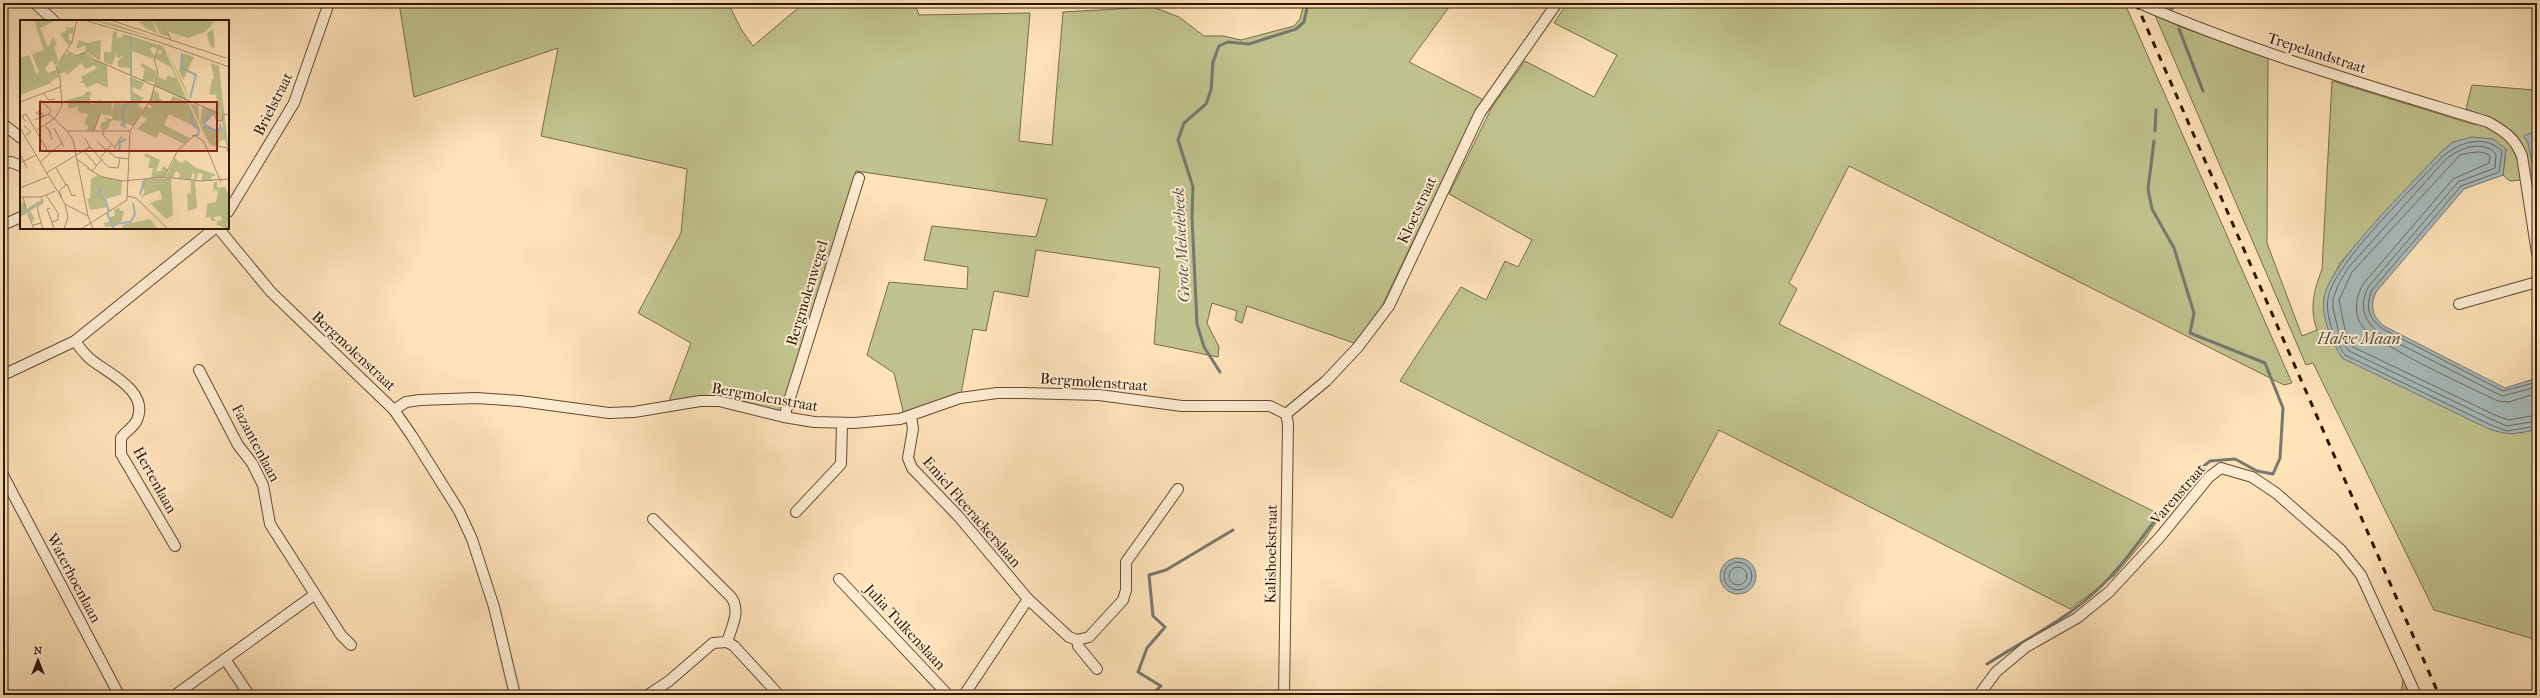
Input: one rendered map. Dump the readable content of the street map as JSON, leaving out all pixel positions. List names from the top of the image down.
{
  "streets": {
    "street": [
      "Trepelandstraat",
      "Brielstraat",
      "Kloetstraat",
      "Bergmolenwegel",
      "Bergmolenstraat",
      "Fazantenlaan",
      "Hertenlaan",
      "Varenstraat",
      "Emiel Fleerackerslaan",
      "Kalishoekstraat",
      "Waterhoenlaan",
      "Julia Tulkenslaan"
    ]
  },
  "crossings": [
    ["Kloetstraat", "Bergmolenstraat"],
    ["Kloetstraat", "Kalishoekstraat"],
    ["Bergmolenwegel", "Bergmolenstraat"],
    ["Bergmolenstraat", "Emiel Fleerackerslaan"],
    ["Bergmolenstraat", "Kalishoekstraat"]
  ],
  "water": ["Grote Melselebeek", "Halve Maan"],
  "north": "top"
}
